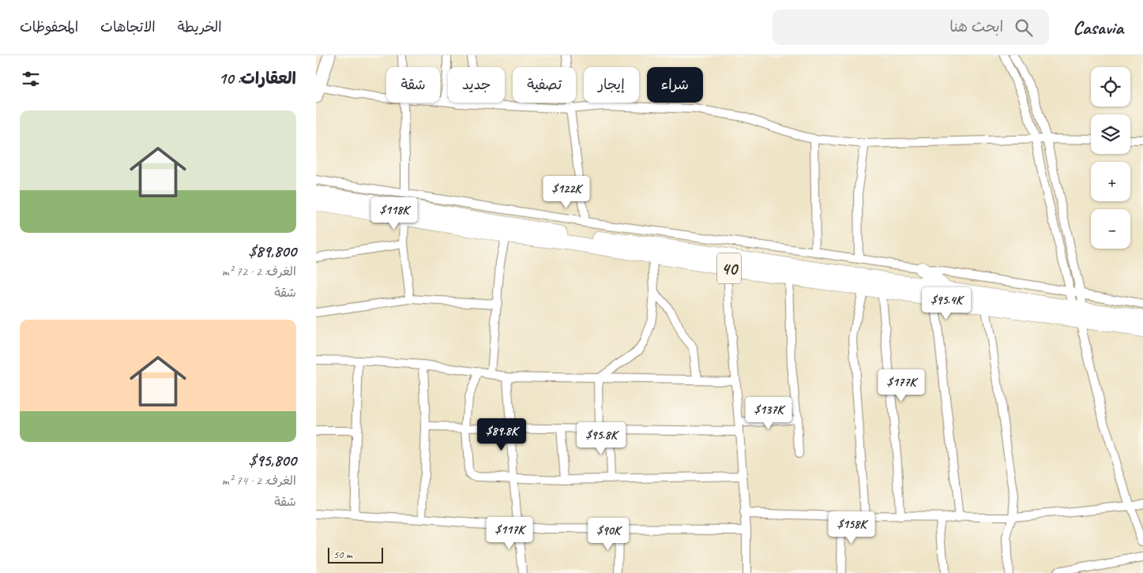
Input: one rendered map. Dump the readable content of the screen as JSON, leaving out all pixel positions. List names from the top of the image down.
{
  "streets": {
    "highway": ["40"]
  },
  "scale_bar": "50 m",
  "page": {
    "header": "Casavia",
    "search": "ابحث هنا",
    "nav": ["الخريطة", "الاتجاهات", "المحفوظات"],
    "heading": "العقارات: 10",
    "map_buttons": ["+", "−"],
    "chip": [
      "شراء",
      "إيجار",
      "تصفية",
      "جديد",
      "شقة"
    ],
    "list": [
      {
        "name": "$89,800",
        "note": "الغرف: 2 · 72 m² · شقة"
      },
      {
        "name": "$95,800",
        "note": "الغرف: 2 · 74 m² · شقة"
      }
    ],
    "price": [
      "$122K",
      "$118K",
      "$95.4K",
      "$177K",
      "$137K",
      "$89.8K",
      "$95.8K",
      "$158K",
      "$117K",
      "$90K"
    ],
    "scale": "50 m"
  }
}
